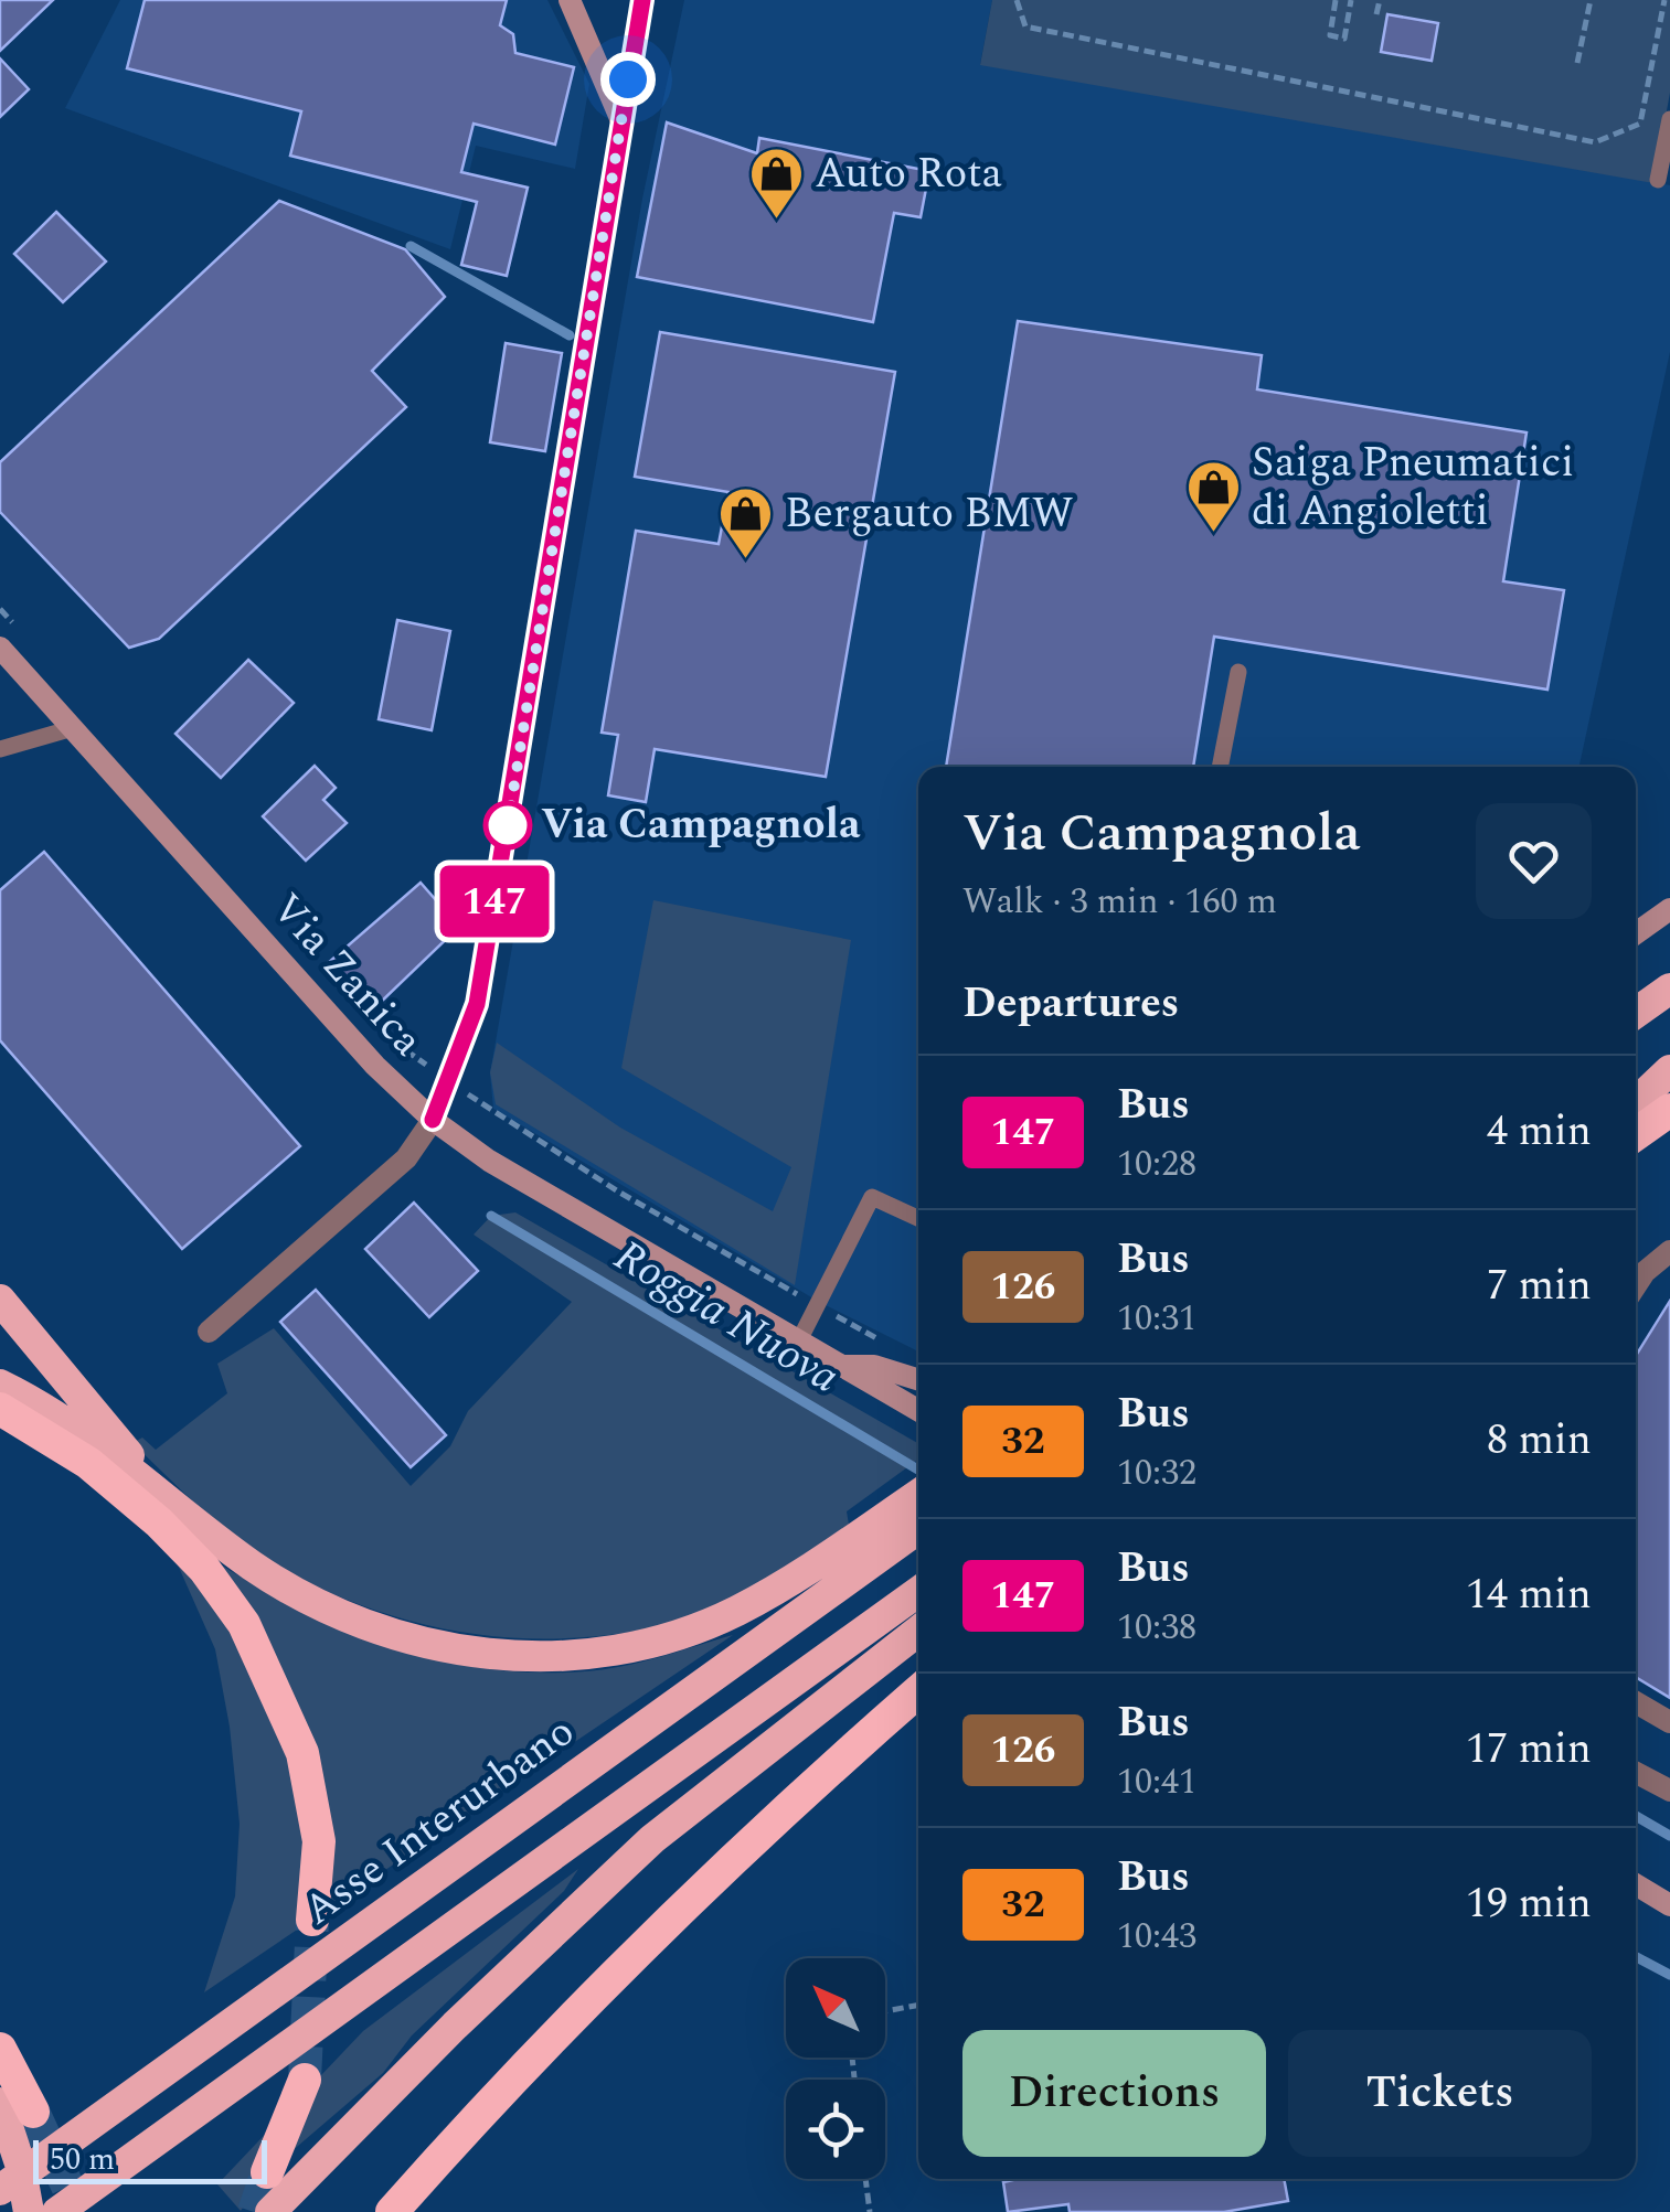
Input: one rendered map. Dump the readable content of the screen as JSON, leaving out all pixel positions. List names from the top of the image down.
{
  "streets": {
    "highway": ["Asse Interurbano"],
    "main road": ["Via Zanica"]
  },
  "water": ["Roggia Nuova"],
  "places": {
    "shop": ["Auto Rota", "Saiga Pneumatici di Angioletti", "Bergauto BMW"],
    "other": ["Via Campagnola"]
  },
  "lines": ["bus line 147"],
  "scale_bar": "50 m",
  "north": "top left",
  "page": {
    "on_map": "147",
    "heading": [
      ["Via Campagnola", "Walk · 3 min · 160 m"],
      "Departures"
    ],
    "list": [
      {
        "mark": "147",
        "name": "Bus",
        "note": "10:28",
        "value": "4 min"
      },
      {
        "mark": "126",
        "name": "Bus",
        "note": "10:31",
        "value": "7 min"
      },
      {
        "mark": "32",
        "name": "Bus",
        "note": "10:32",
        "value": "8 min"
      },
      {
        "mark": "147",
        "name": "Bus",
        "note": "10:38",
        "value": "14 min"
      },
      {
        "mark": "126",
        "name": "Bus",
        "note": "10:41",
        "value": "17 min"
      },
      {
        "mark": "32",
        "name": "Bus",
        "note": "10:43",
        "value": "19 min"
      }
    ],
    "buttons": ["Directions", "Tickets"],
    "scale": "50 m"
  }
}
